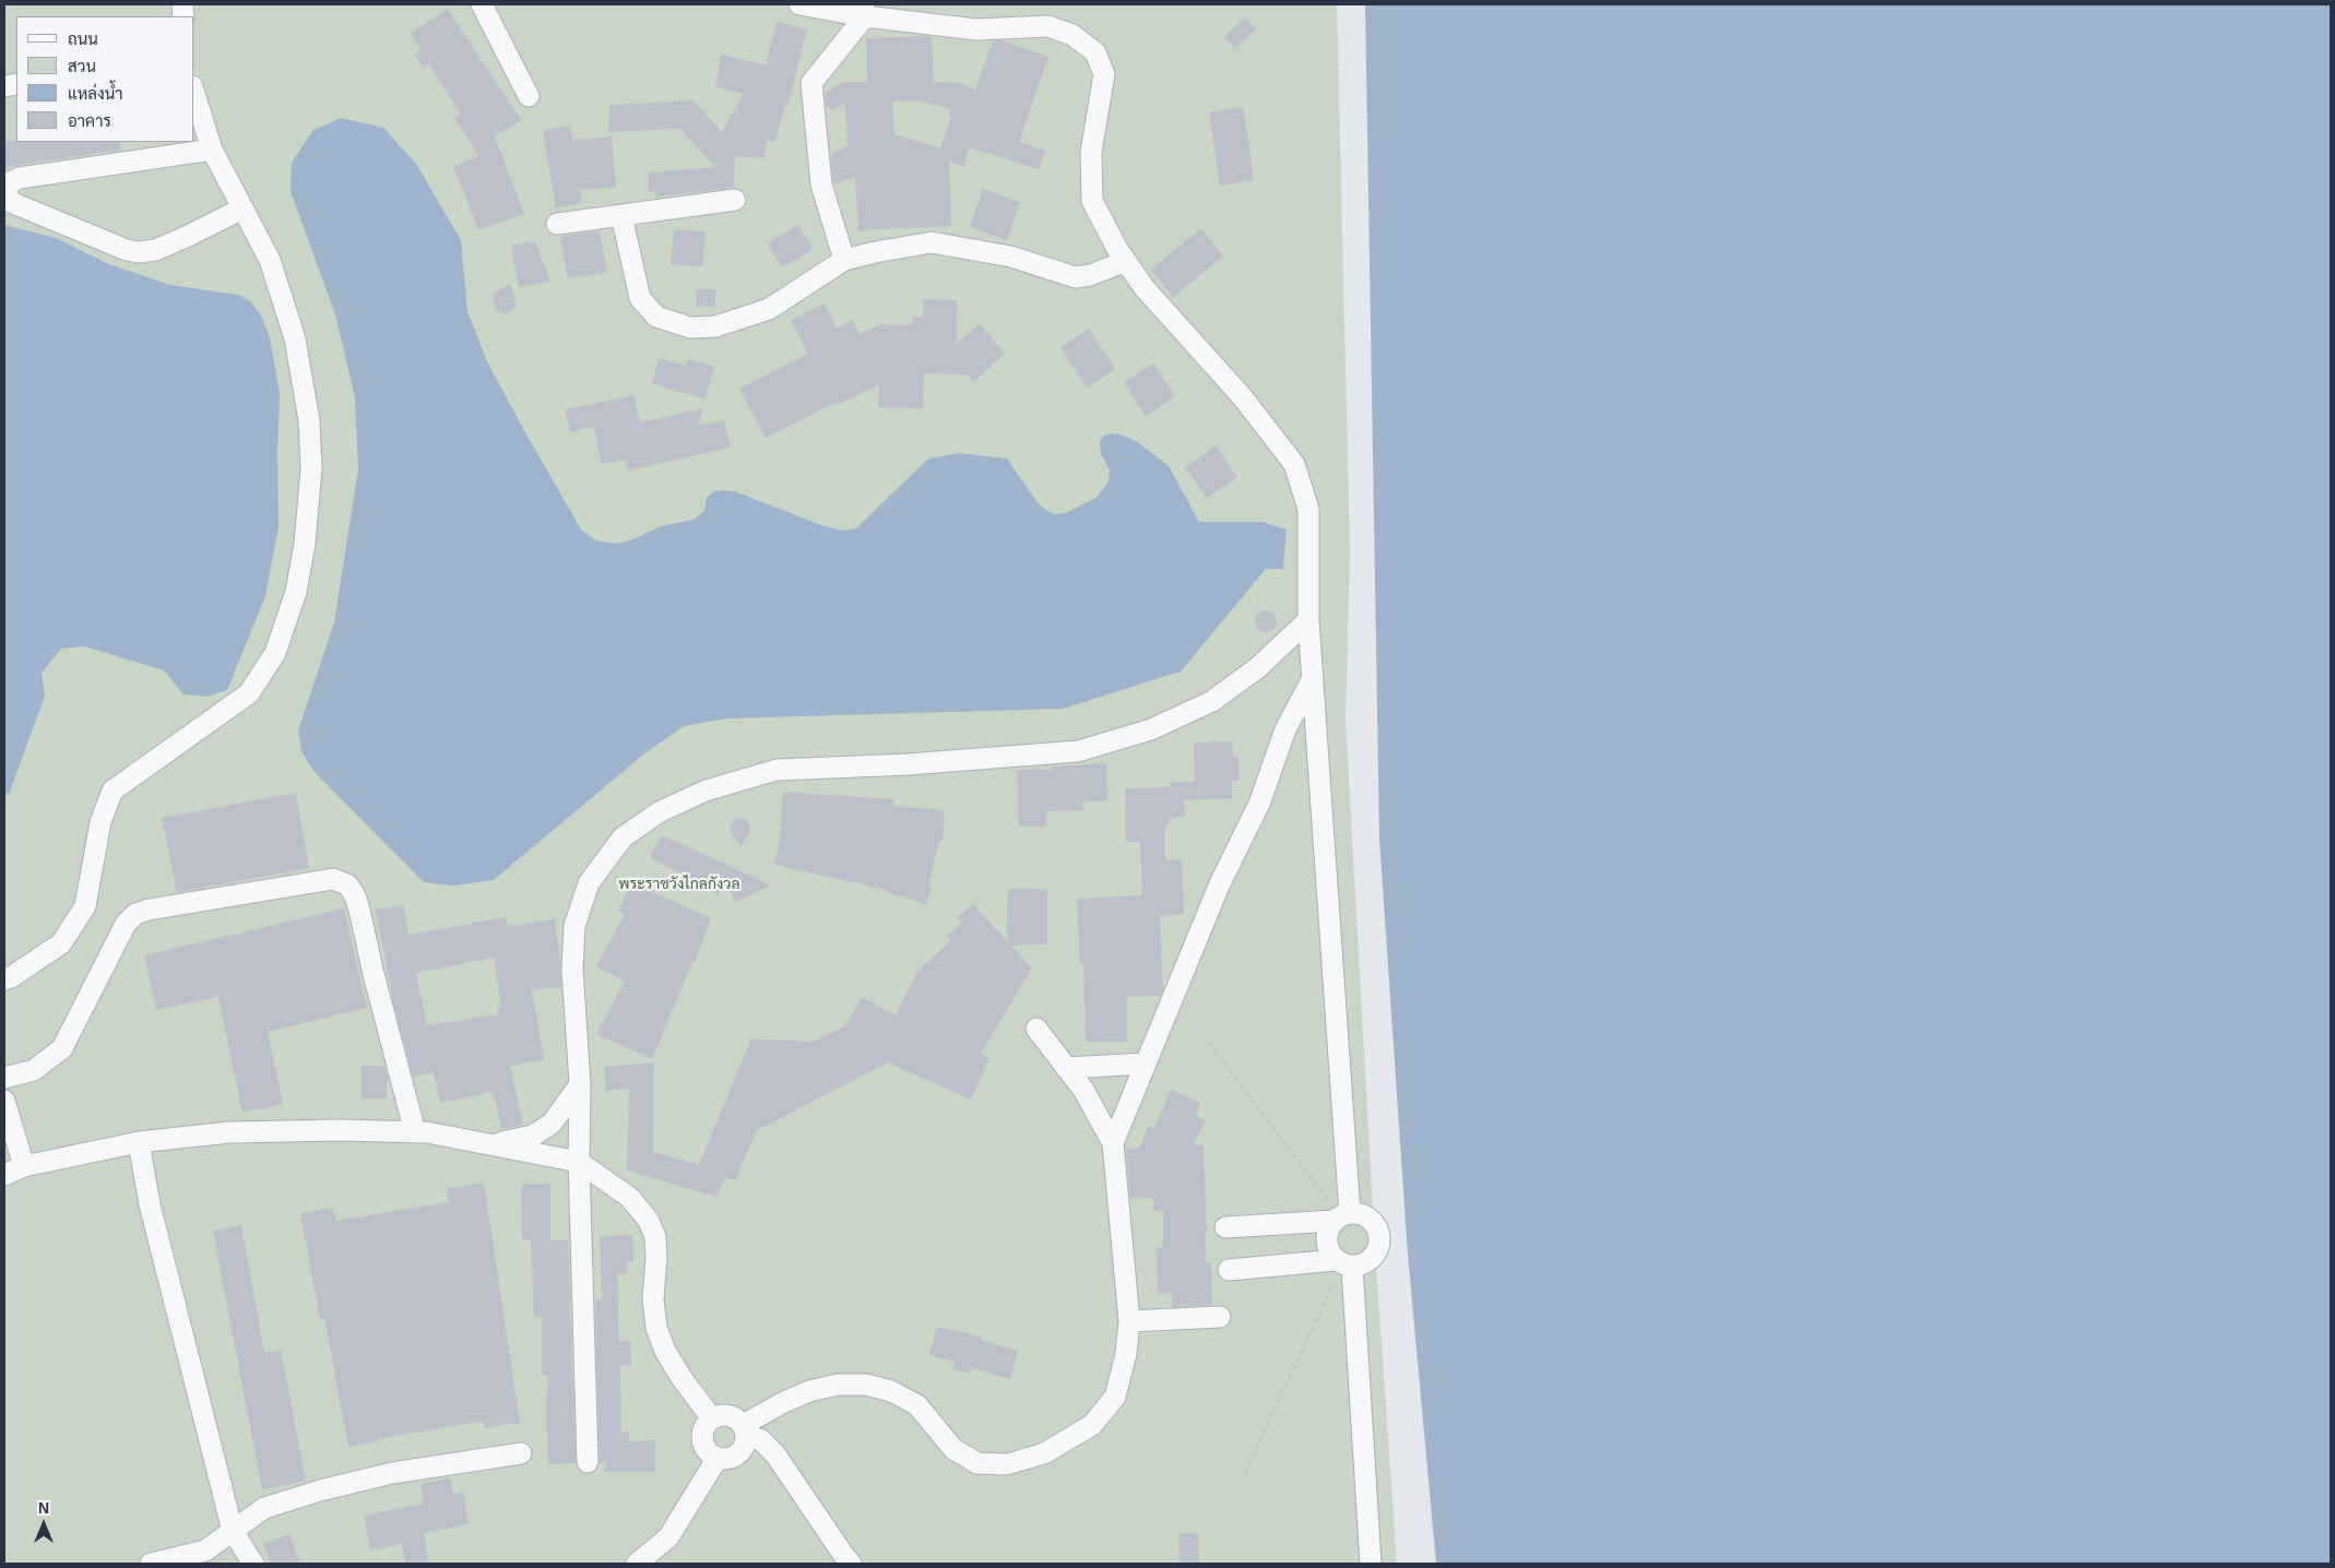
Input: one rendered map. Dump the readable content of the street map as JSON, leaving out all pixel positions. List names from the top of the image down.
{
  "parks": ["พระราชวังไกลกังวล"],
  "legend": [
    "ถนน",
    "สวน",
    "แหล่งน้ำ",
    "อาคาร"
  ],
  "north": "top"
}
